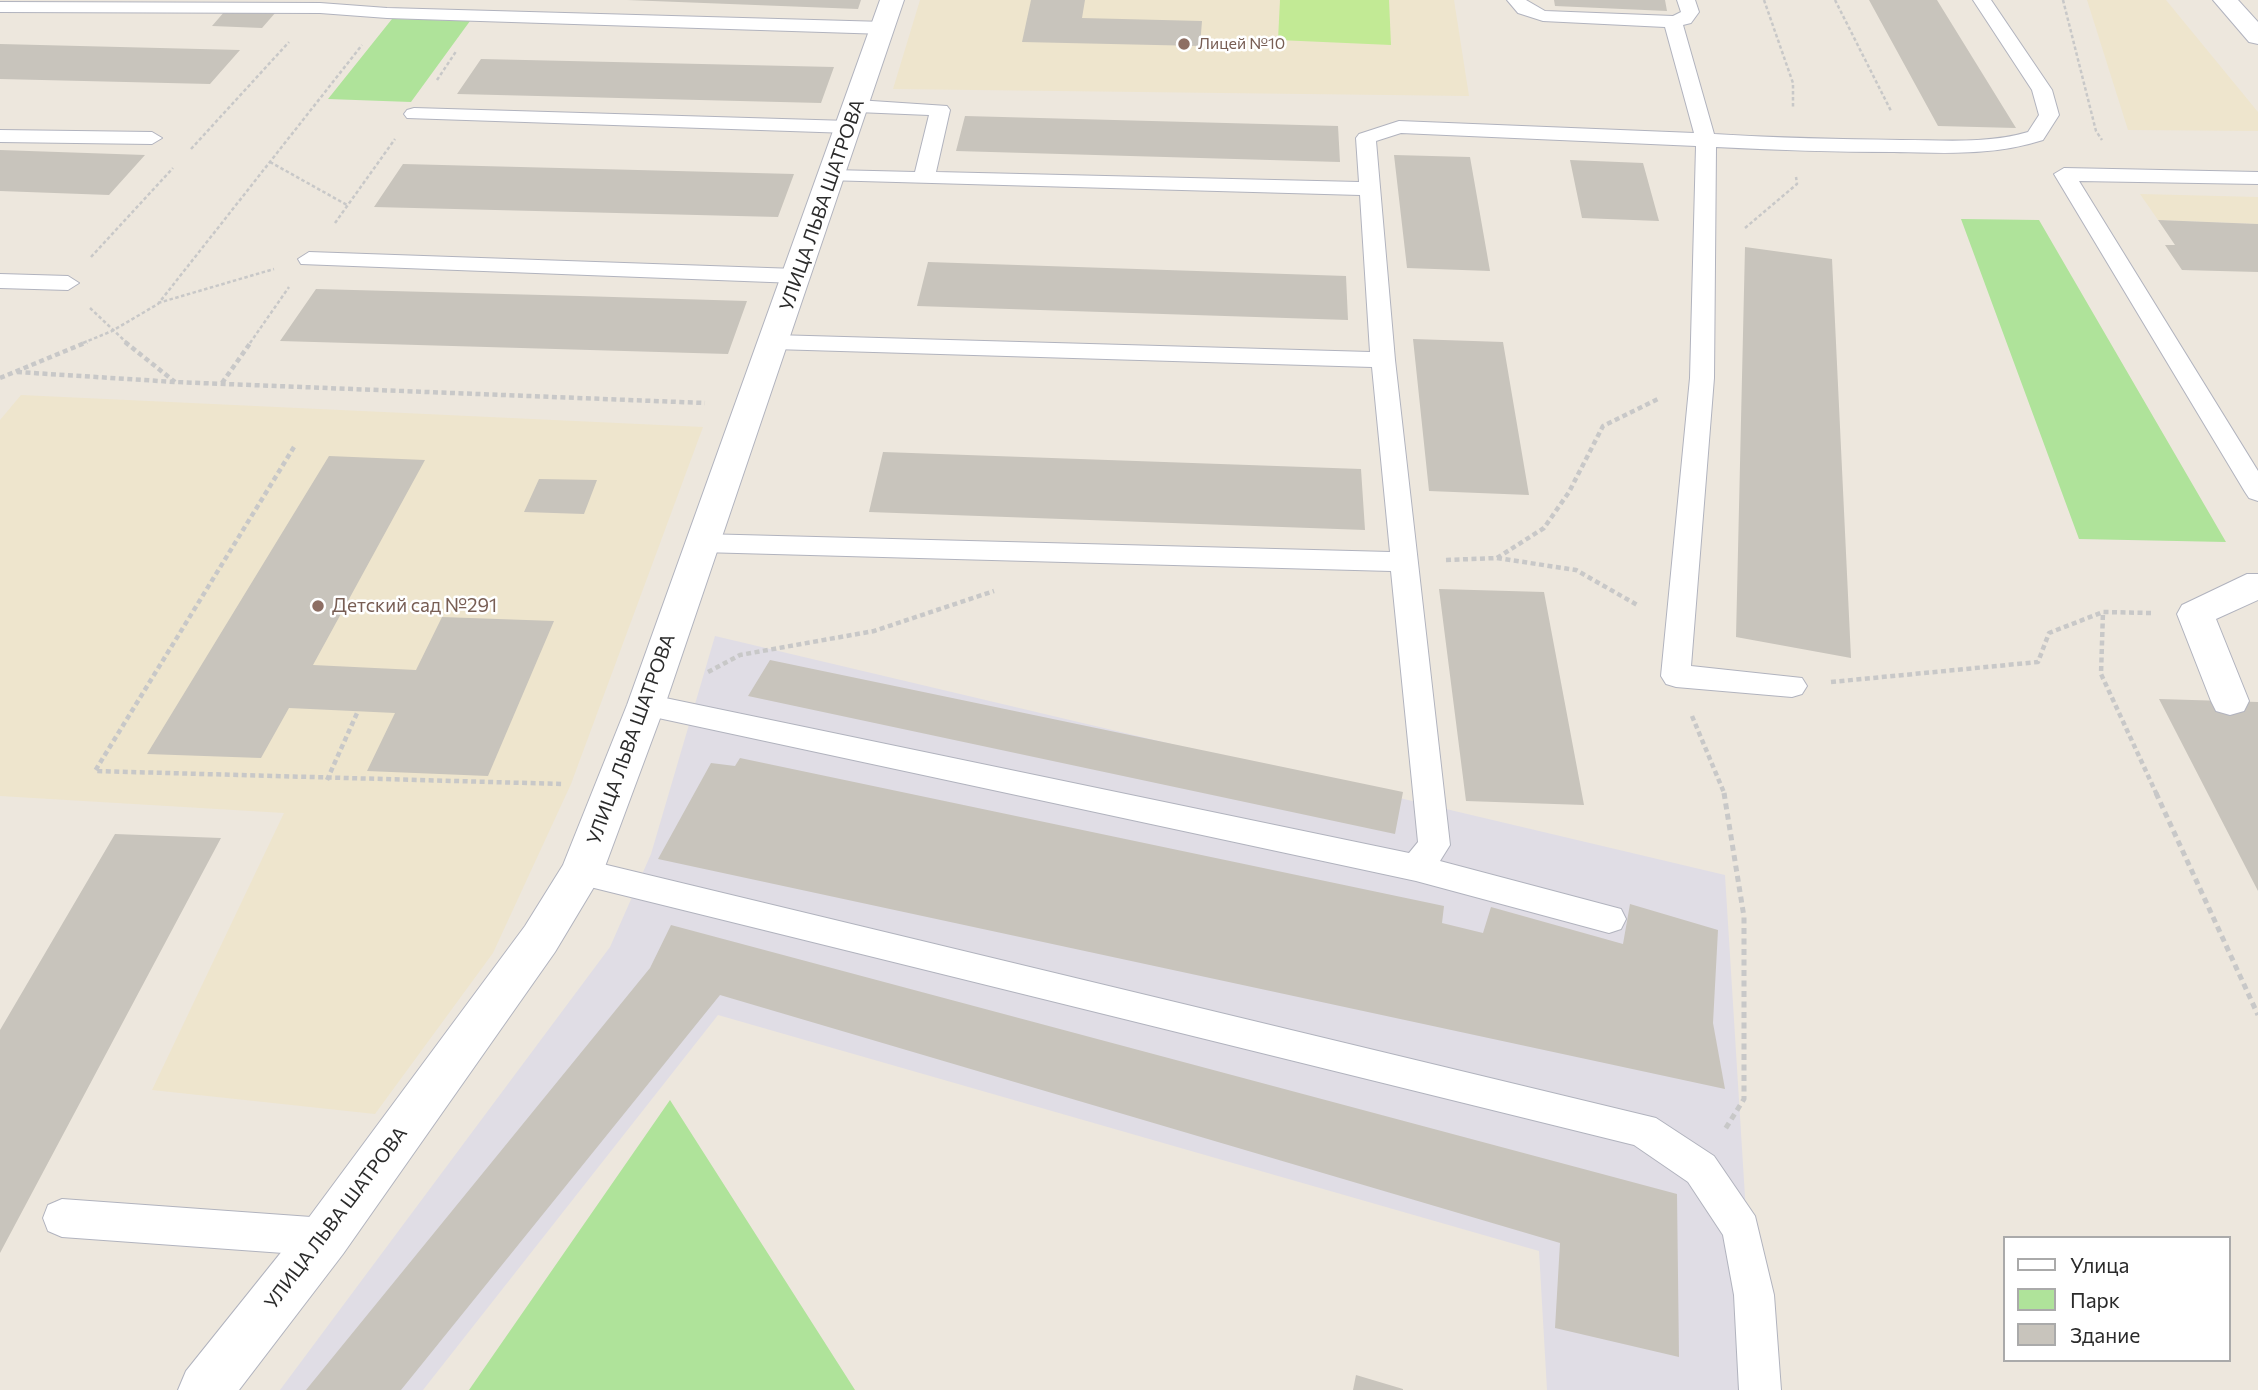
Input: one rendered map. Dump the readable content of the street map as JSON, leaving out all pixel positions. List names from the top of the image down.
{
  "streets": {
    "street": ["УЛИЦА ЛЬВА ШАТРОВА"]
  },
  "places": ["Лицей №10", "Детский сад №291"],
  "legend": ["Улица", "Парк", "Здание"]
}
